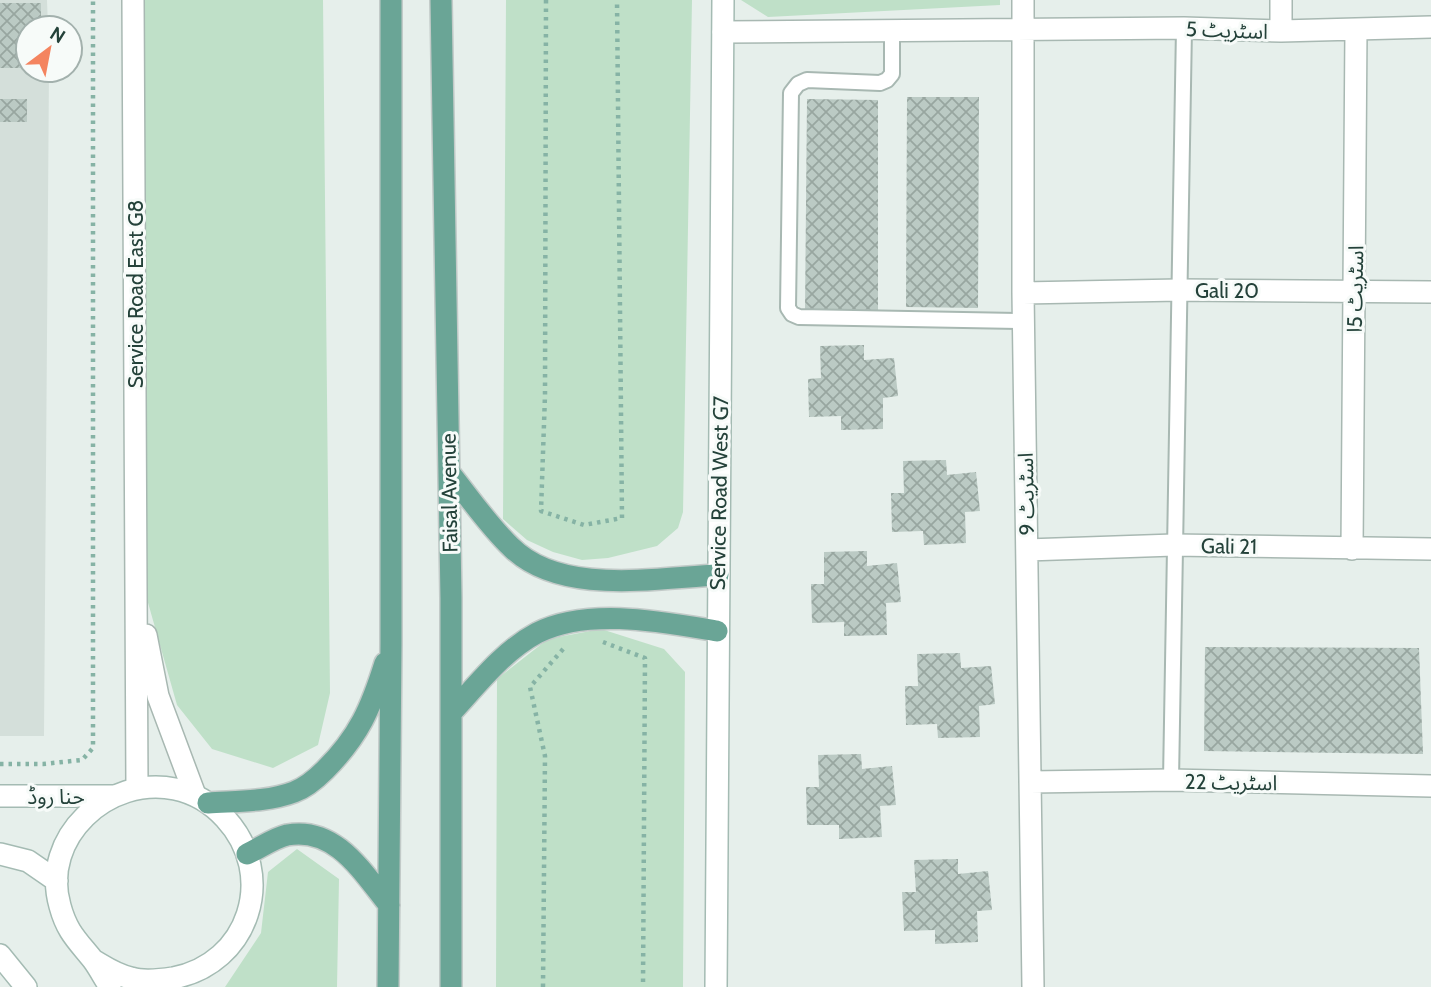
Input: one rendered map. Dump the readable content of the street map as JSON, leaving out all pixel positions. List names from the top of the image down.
{
  "streets": {
    "main road": ["Faisal Avenue"],
    "street": [
      "اسٹریٹ 5",
      "اسٹریٹ 5ا",
      "Gali 20",
      "Service Road East G8",
      "Service Road West G7",
      "اسٹریٹ 9",
      "Gali 21",
      "اسٹریٹ 22",
      "حنا روڈ"
    ]
  },
  "crossings": [
    ["اسٹریٹ 5", "اسٹریٹ 5ا"],
    ["اسٹریٹ 5", "Service Road West G7"],
    ["اسٹریٹ 5", "اسٹریٹ 9"],
    ["اسٹریٹ 5ا", "Gali 20"],
    ["اسٹریٹ 5ا", "Gali 21"],
    ["Gali 20", "اسٹریٹ 9"],
    ["Service Road East G8", "حنا روڈ"],
    ["اسٹریٹ 9", "Gali 21"],
    ["اسٹریٹ 9", "اسٹریٹ 22"]
  ],
  "north": "top right"
}
